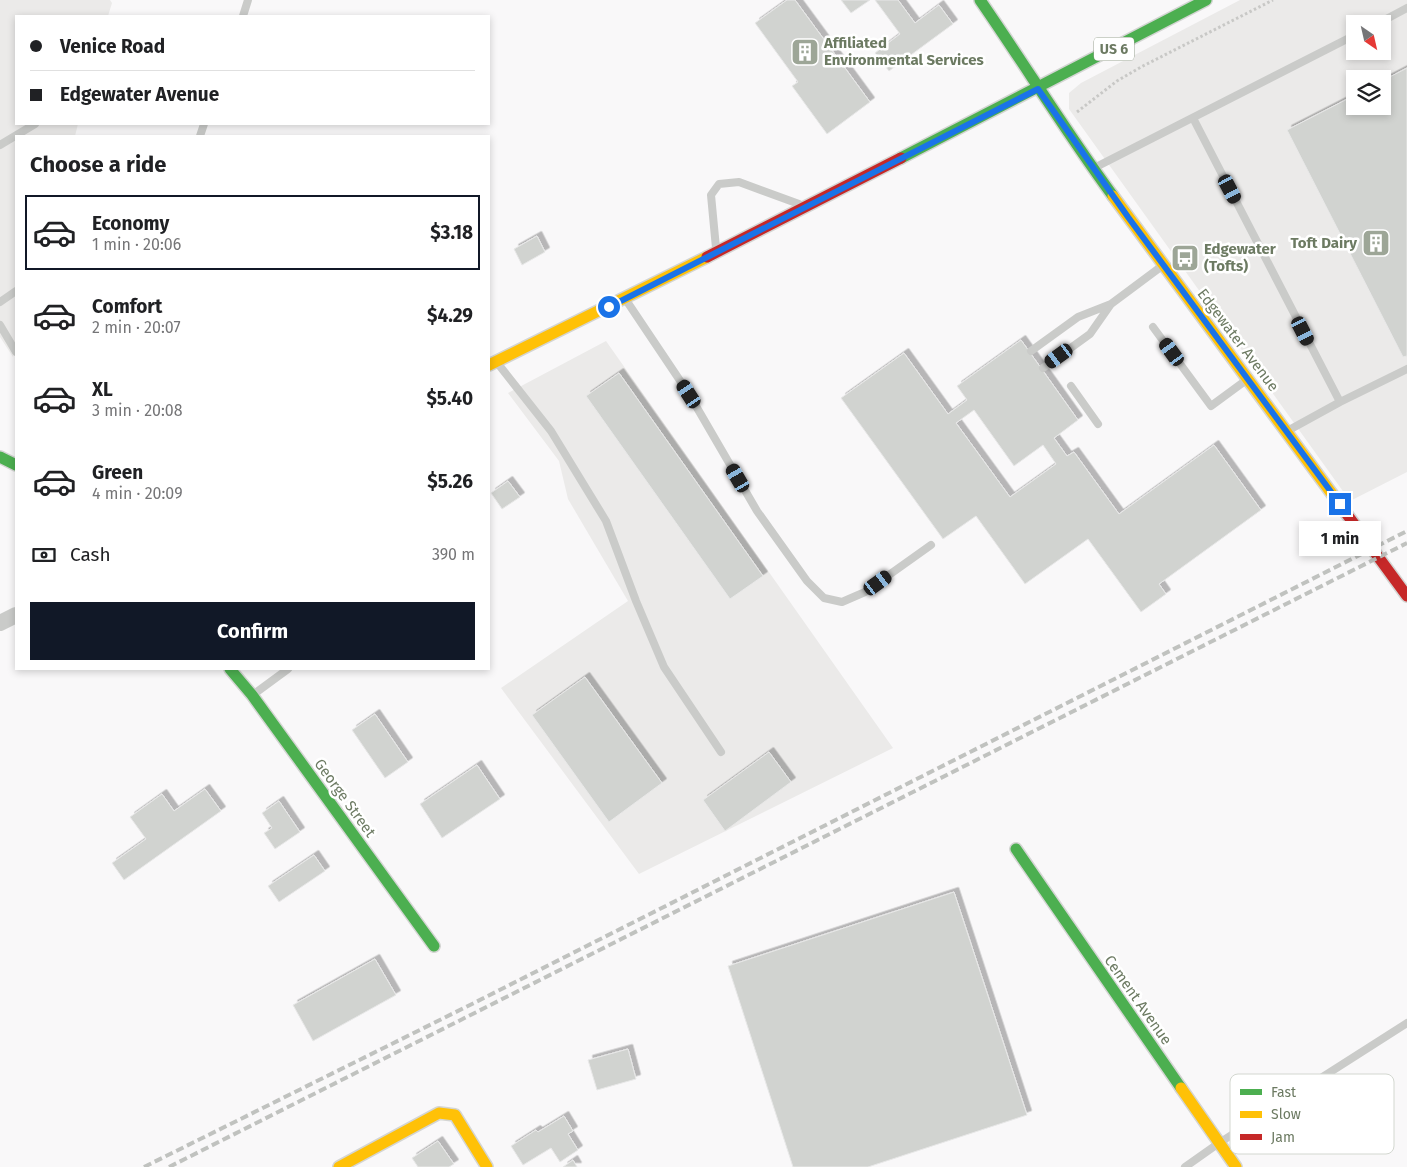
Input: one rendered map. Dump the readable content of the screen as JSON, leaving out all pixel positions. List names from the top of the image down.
{
  "streets": {
    "street": [
      "US 6",
      "Edgewater Avenue",
      "George Street",
      "Cement Avenue"
    ]
  },
  "crossings": [
    ["US 6", "Edgewater Avenue"]
  ],
  "places": {
    "building": ["Affiliated Environmental Services", "Toft Dairy"],
    "bus stop": ["Edgewater (Tofts)"]
  },
  "legend": ["Fast", "Slow", "Jam"],
  "north": "bottom right",
  "page": {
    "banner": ["Venice Road", "Edgewater Avenue"],
    "heading": "Choose a ride",
    "list": [
      {
        "name": "Economy",
        "note": "1 min · 20:06",
        "value": "$3.18"
      },
      {
        "name": "Comfort",
        "note": "2 min · 20:07",
        "value": "$4.29"
      },
      {
        "name": "XL",
        "note": "3 min · 20:08",
        "value": "$5.40"
      },
      {
        "name": "Green",
        "note": "4 min · 20:09",
        "value": "$5.26"
      }
    ],
    "bubble": "1 min",
    "pay": ["Cash", "390 m"],
    "buttons": "Confirm"
  }
}
